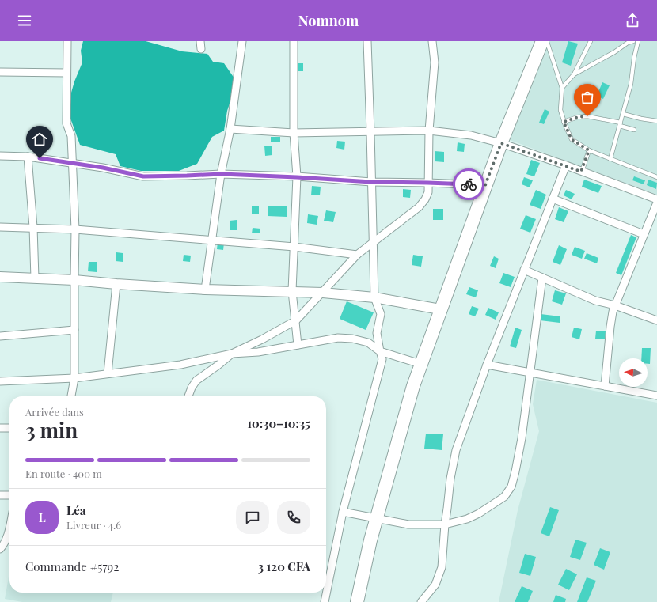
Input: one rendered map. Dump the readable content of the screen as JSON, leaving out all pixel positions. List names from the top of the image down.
{
  "north": "left",
  "page": {
    "header": "Nomnom",
    "heading": ["3 min", "Arrivée dans", "10:30–10:35"],
    "panel": [
      "Léa",
      "Livreur · 4.6",
      "Commande #5792",
      "3 120 CFA"
    ],
    "bar": "En route · 400 m",
    "round": "L"
  }
}
